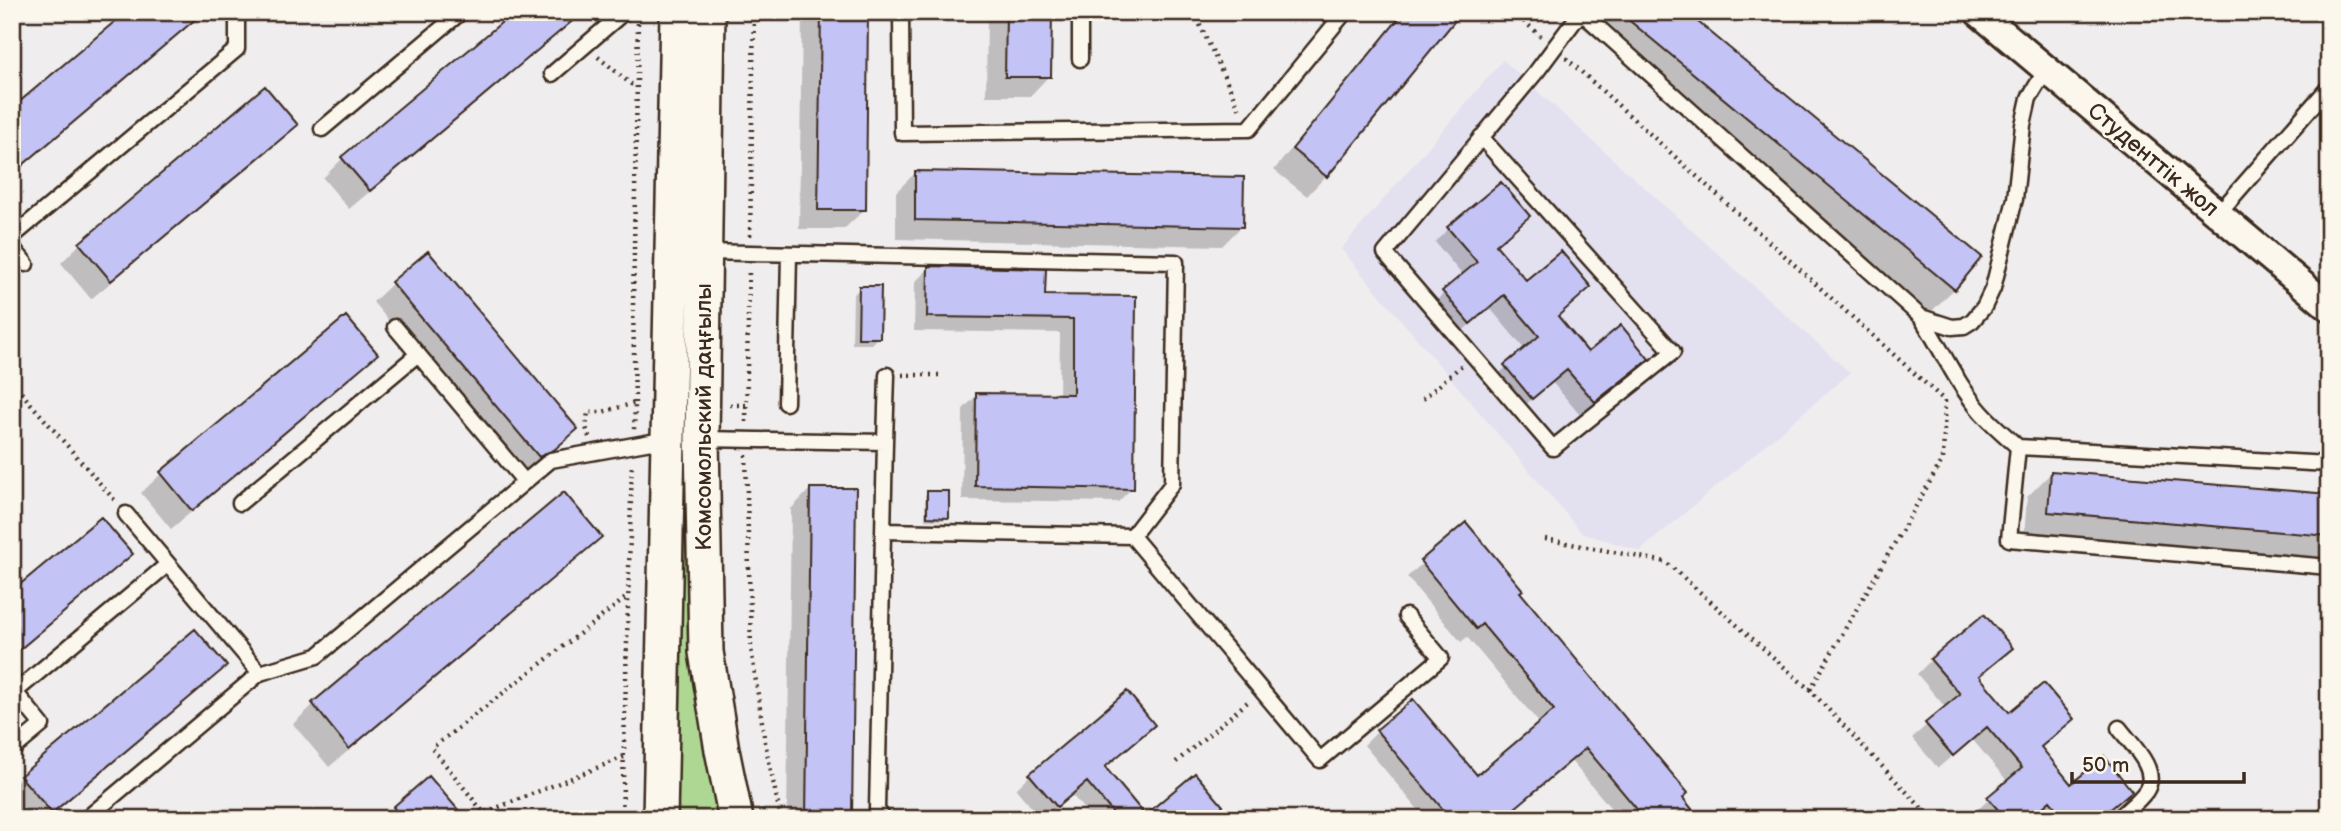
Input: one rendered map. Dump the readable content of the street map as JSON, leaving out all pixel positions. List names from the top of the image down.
{
  "streets": {
    "street": ["Студенттік жол", "Комсомольский даңғылы"]
  },
  "scale_bar": "50 m"
}
